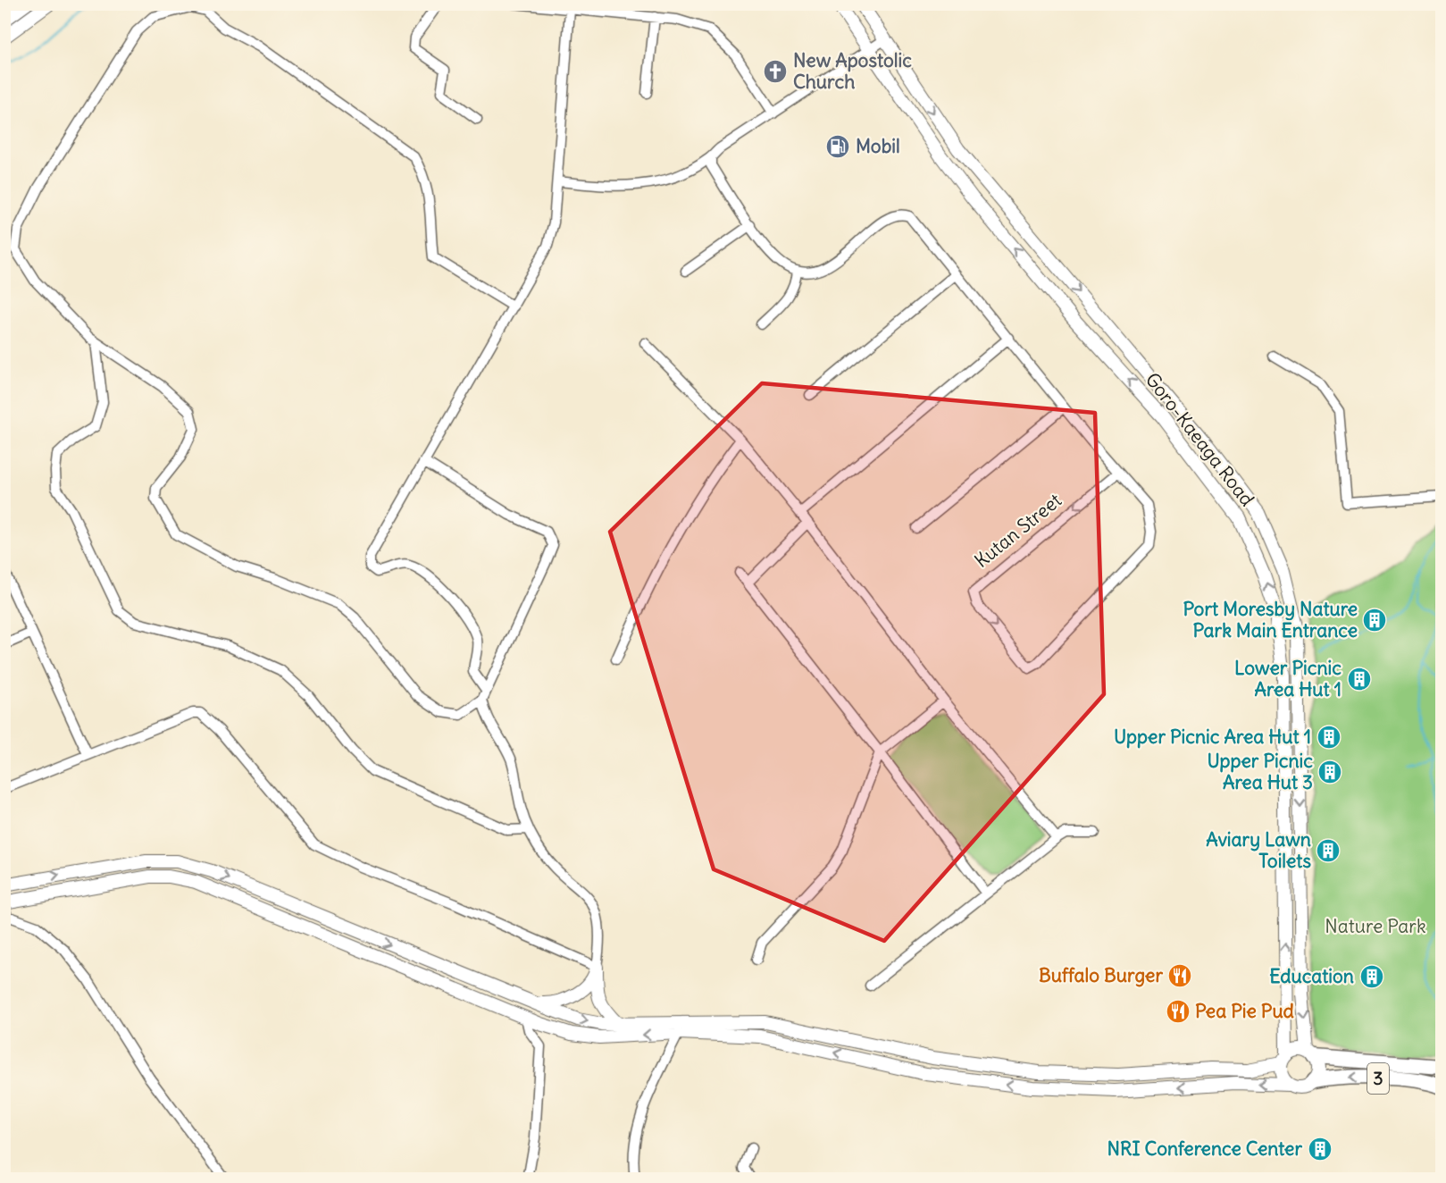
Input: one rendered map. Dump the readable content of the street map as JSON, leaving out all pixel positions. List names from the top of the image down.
{
  "streets": {
    "highway": ["3"],
    "main road": ["Goro-Kaeaga Road"],
    "street": ["Kutan Street"]
  },
  "crossings": [
    ["Goro-Kaeaga Road", "3"]
  ],
  "parks": ["Nature Park"],
  "places": {
    "church": ["New Apostolic Church"],
    "fuel station": ["Mobil"],
    "building": [
      "Port Moresby Nature Park Main Entrance",
      "Lower Picnic Area Hut 1",
      "Upper Picnic Area Hut 1",
      "Upper Picnic Area Hut 3",
      "Aviary Lawn Toilets",
      "Education",
      "NRI Conference Center"
    ],
    "restaurant": ["Buffalo Burger", "Pea Pie Pud"]
  }
}
